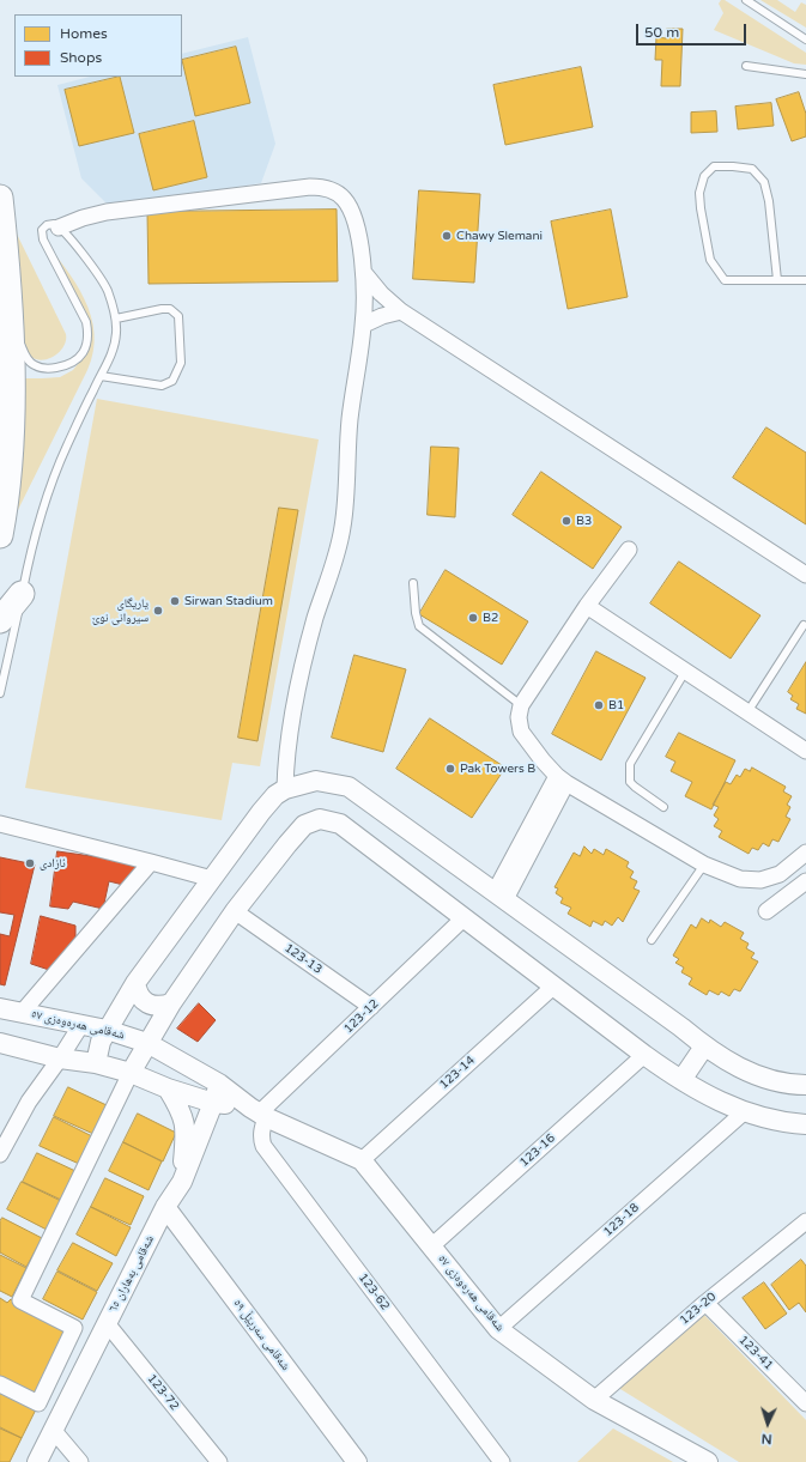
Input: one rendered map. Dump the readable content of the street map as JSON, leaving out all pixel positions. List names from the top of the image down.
{
  "streets": {
    "street": [
      "123-13",
      "123-12",
      "شەقامی هەرەوەزی ٥٧",
      "123-14",
      "123-16",
      "123-18",
      "شەقامی بەهاران ٦٥",
      "123-62",
      "123-20",
      "شەقامی سەرپێڵ ٥٩",
      "123-41",
      "123-72"
    ]
  },
  "crossings": [
    ["123-13", "123-12"],
    ["123-12", "شەقامی هەرەوەزی ٥٧"],
    ["123-12", "123-62"],
    ["شەقامی هەرەوەزی ٥٧", "123-14"],
    ["شەقامی هەرەوەزی ٥٧", "123-16"],
    ["شەقامی هەرەوەزی ٥٧", "123-18"],
    ["شەقامی هەرەوەزی ٥٧", "شەقامی بەهاران ٦٥"],
    ["شەقامی هەرەوەزی ٥٧", "123-62"],
    ["شەقامی هەرەوەزی ٥٧", "123-20"],
    ["شەقامی بەهاران ٦٥", "شەقامی سەرپێڵ ٥٩"],
    ["شەقامی بەهاران ٦٥", "123-72"],
    ["123-20", "123-41"]
  ],
  "places": [
    "Chawy Slemani",
    "B3",
    "Sirwan Stadium",
    "یاریگای سیروانی نوێ",
    "B2",
    "B1",
    "Pak Towers B",
    "ئازادی"
  ],
  "legend": ["Homes", "Shops"],
  "scale_bar": "50 m",
  "north": "bottom"
}
